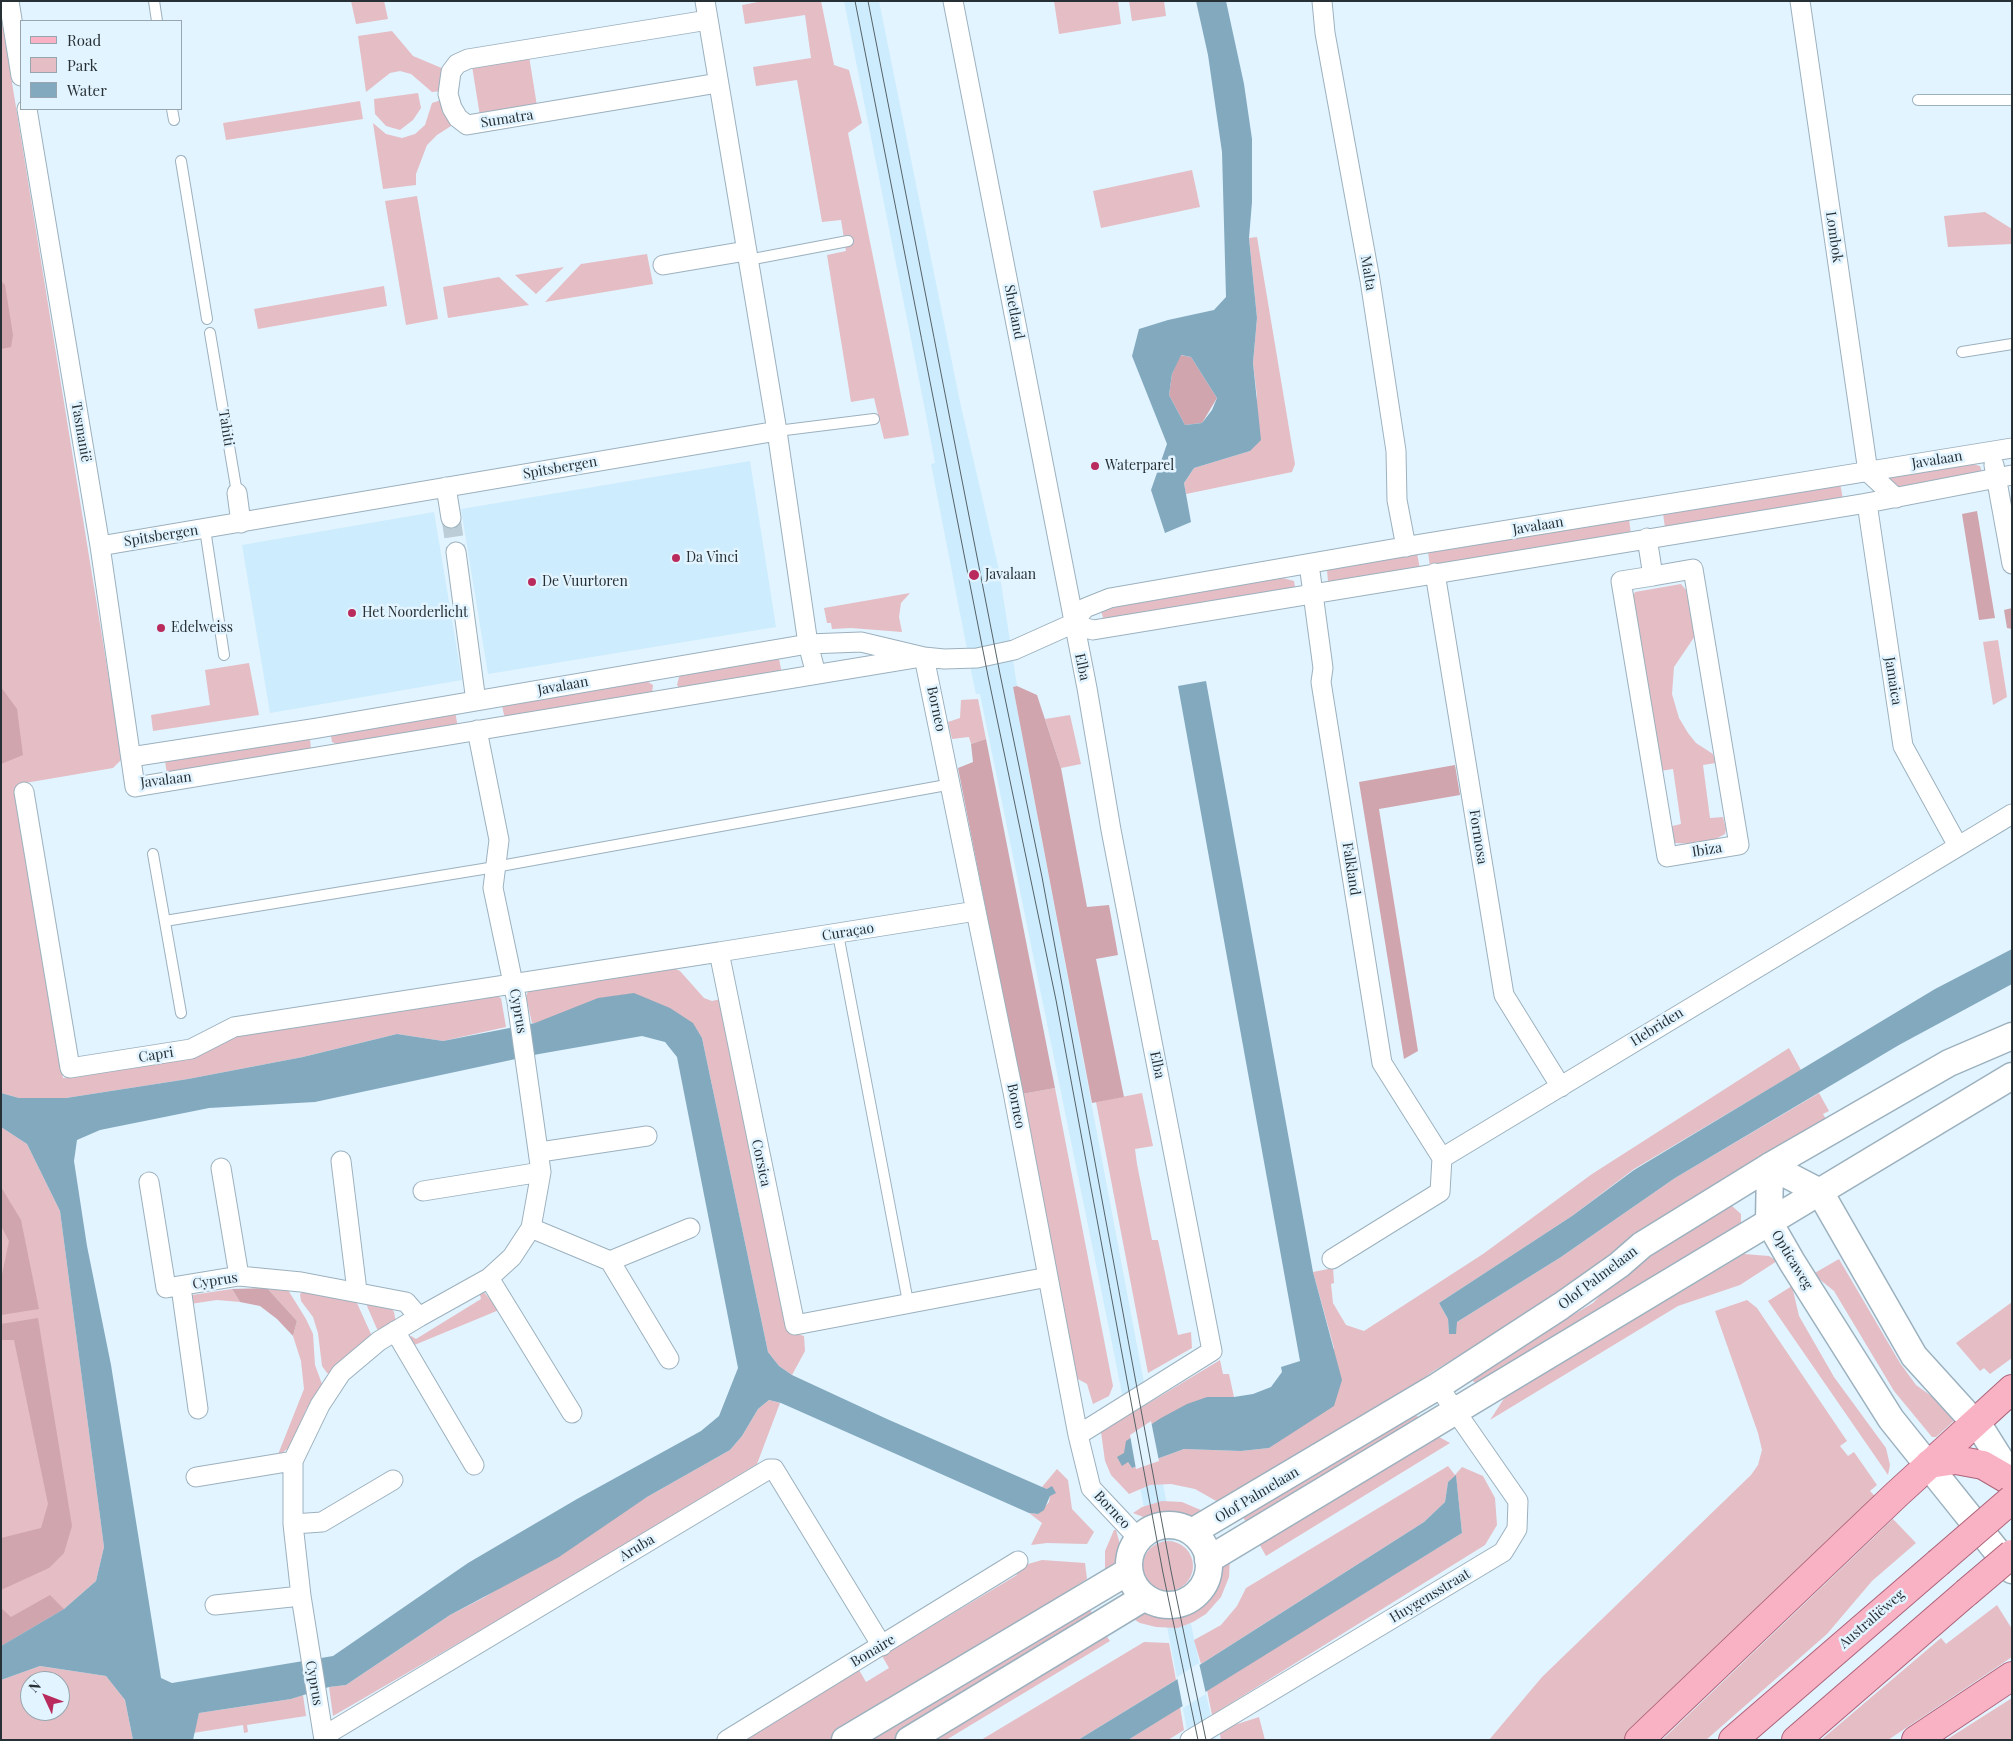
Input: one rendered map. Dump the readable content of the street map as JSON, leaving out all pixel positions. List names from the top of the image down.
{
  "streets": {
    "main road": ["Australiëweg"],
    "street": [
      "Sumatra",
      "Lombok",
      "Malta",
      "Shetland",
      "Tahiti",
      "Tasmanië",
      "Javalaan",
      "Spitsbergen",
      "Elba",
      "Jamaica",
      "Borneo",
      "Formosa",
      "Ibiza",
      "Falkland",
      "Curaçao",
      "Cyprus",
      "Hebriden",
      "Capri",
      "Corsica",
      "Opticaweg",
      "Olof Palmelaan",
      "Aruba",
      "Huygensstraat",
      "Bonaire"
    ]
  },
  "crossings": [
    ["Sumatra", "Spitsbergen"],
    ["Lombok", "Javalaan"],
    ["Malta", "Javalaan"],
    ["Shetland", "Javalaan"],
    ["Shetland", "Elba"],
    ["Tahiti", "Spitsbergen"],
    ["Tasmanië", "Javalaan"],
    ["Tasmanië", "Spitsbergen"],
    ["Javalaan", "Elba"],
    ["Javalaan", "Jamaica"],
    ["Javalaan", "Borneo"],
    ["Javalaan", "Formosa"],
    ["Javalaan", "Falkland"],
    ["Javalaan", "Cyprus"],
    ["Elba", "Borneo"],
    ["Jamaica", "Hebriden"],
    ["Borneo", "Curaçao"],
    ["Borneo", "Corsica"],
    ["Borneo", "Olof Palmelaan"],
    ["Formosa", "Hebriden"],
    ["Falkland", "Hebriden"],
    ["Curaçao", "Corsica"],
    ["Cyprus", "Capri"],
    ["Cyprus", "Aruba"],
    ["Opticaweg", "Olof Palmelaan"],
    ["Olof Palmelaan", "Huygensstraat"],
    ["Aruba", "Bonaire"]
  ],
  "places": [
    "Waterparel",
    "Da Vinci",
    "Javalaan",
    "De Vuurtoren",
    "Het Noorderlicht",
    "Edelweiss"
  ],
  "legend": ["Road", "Park", "Water"],
  "north": "top left"
}
